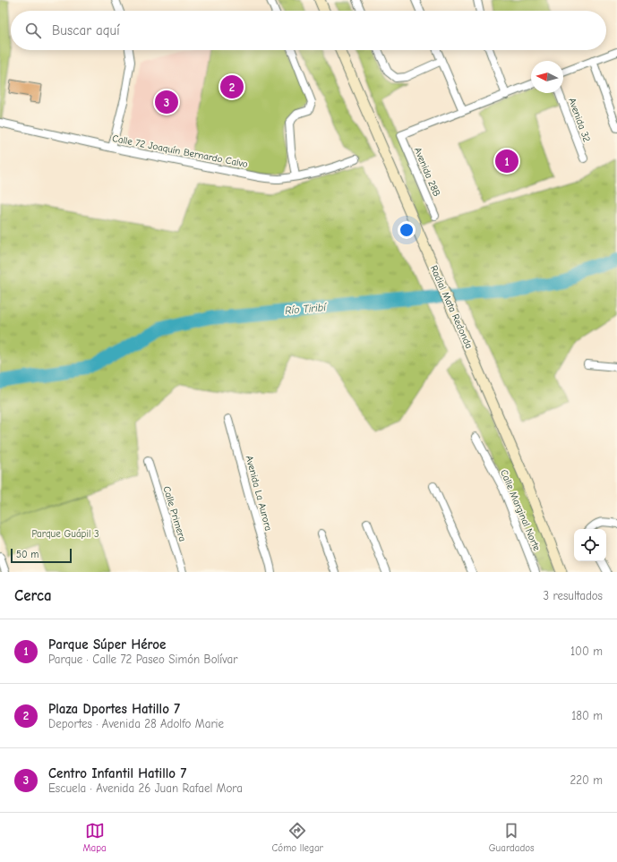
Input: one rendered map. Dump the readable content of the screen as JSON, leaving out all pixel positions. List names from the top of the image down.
{
  "streets": {
    "main road": ["Radial Mata Redonda"],
    "street": [
      "Avenida 32",
      "Calle 72 Joaquín Bernardo Calvo",
      "Avenida 28B",
      "Avenida La Aurora",
      "Calle Marginal Norte",
      "Calle Primera"
    ]
  },
  "water": ["Río Tiribí"],
  "parks": ["Parque Guápil 3"],
  "scale_bar": "50 m",
  "north": "left",
  "page": {
    "search": "Buscar aquí",
    "pins": ["2", "3", "1"],
    "scale": "50 m",
    "heading": ["Cerca", "3 resultados"],
    "list": [
      {
        "mark": "1",
        "name": "Parque Súper Héroe",
        "note": "Parque · Calle 72 Paseo Simón Bolívar",
        "value": "100 m"
      },
      {
        "mark": "2",
        "name": "Plaza Dportes Hatillo 7",
        "note": "Deportes · Avenida 28 Adolfo Marie",
        "value": "180 m"
      },
      {
        "mark": "3",
        "name": "Centro Infantil Hatillo 7",
        "note": "Escuela · Avenida 26 Juan Rafael Mora",
        "value": "220 m"
      }
    ],
    "nav": ["Mapa", "Cómo llegar", "Guardados"]
  }
}
